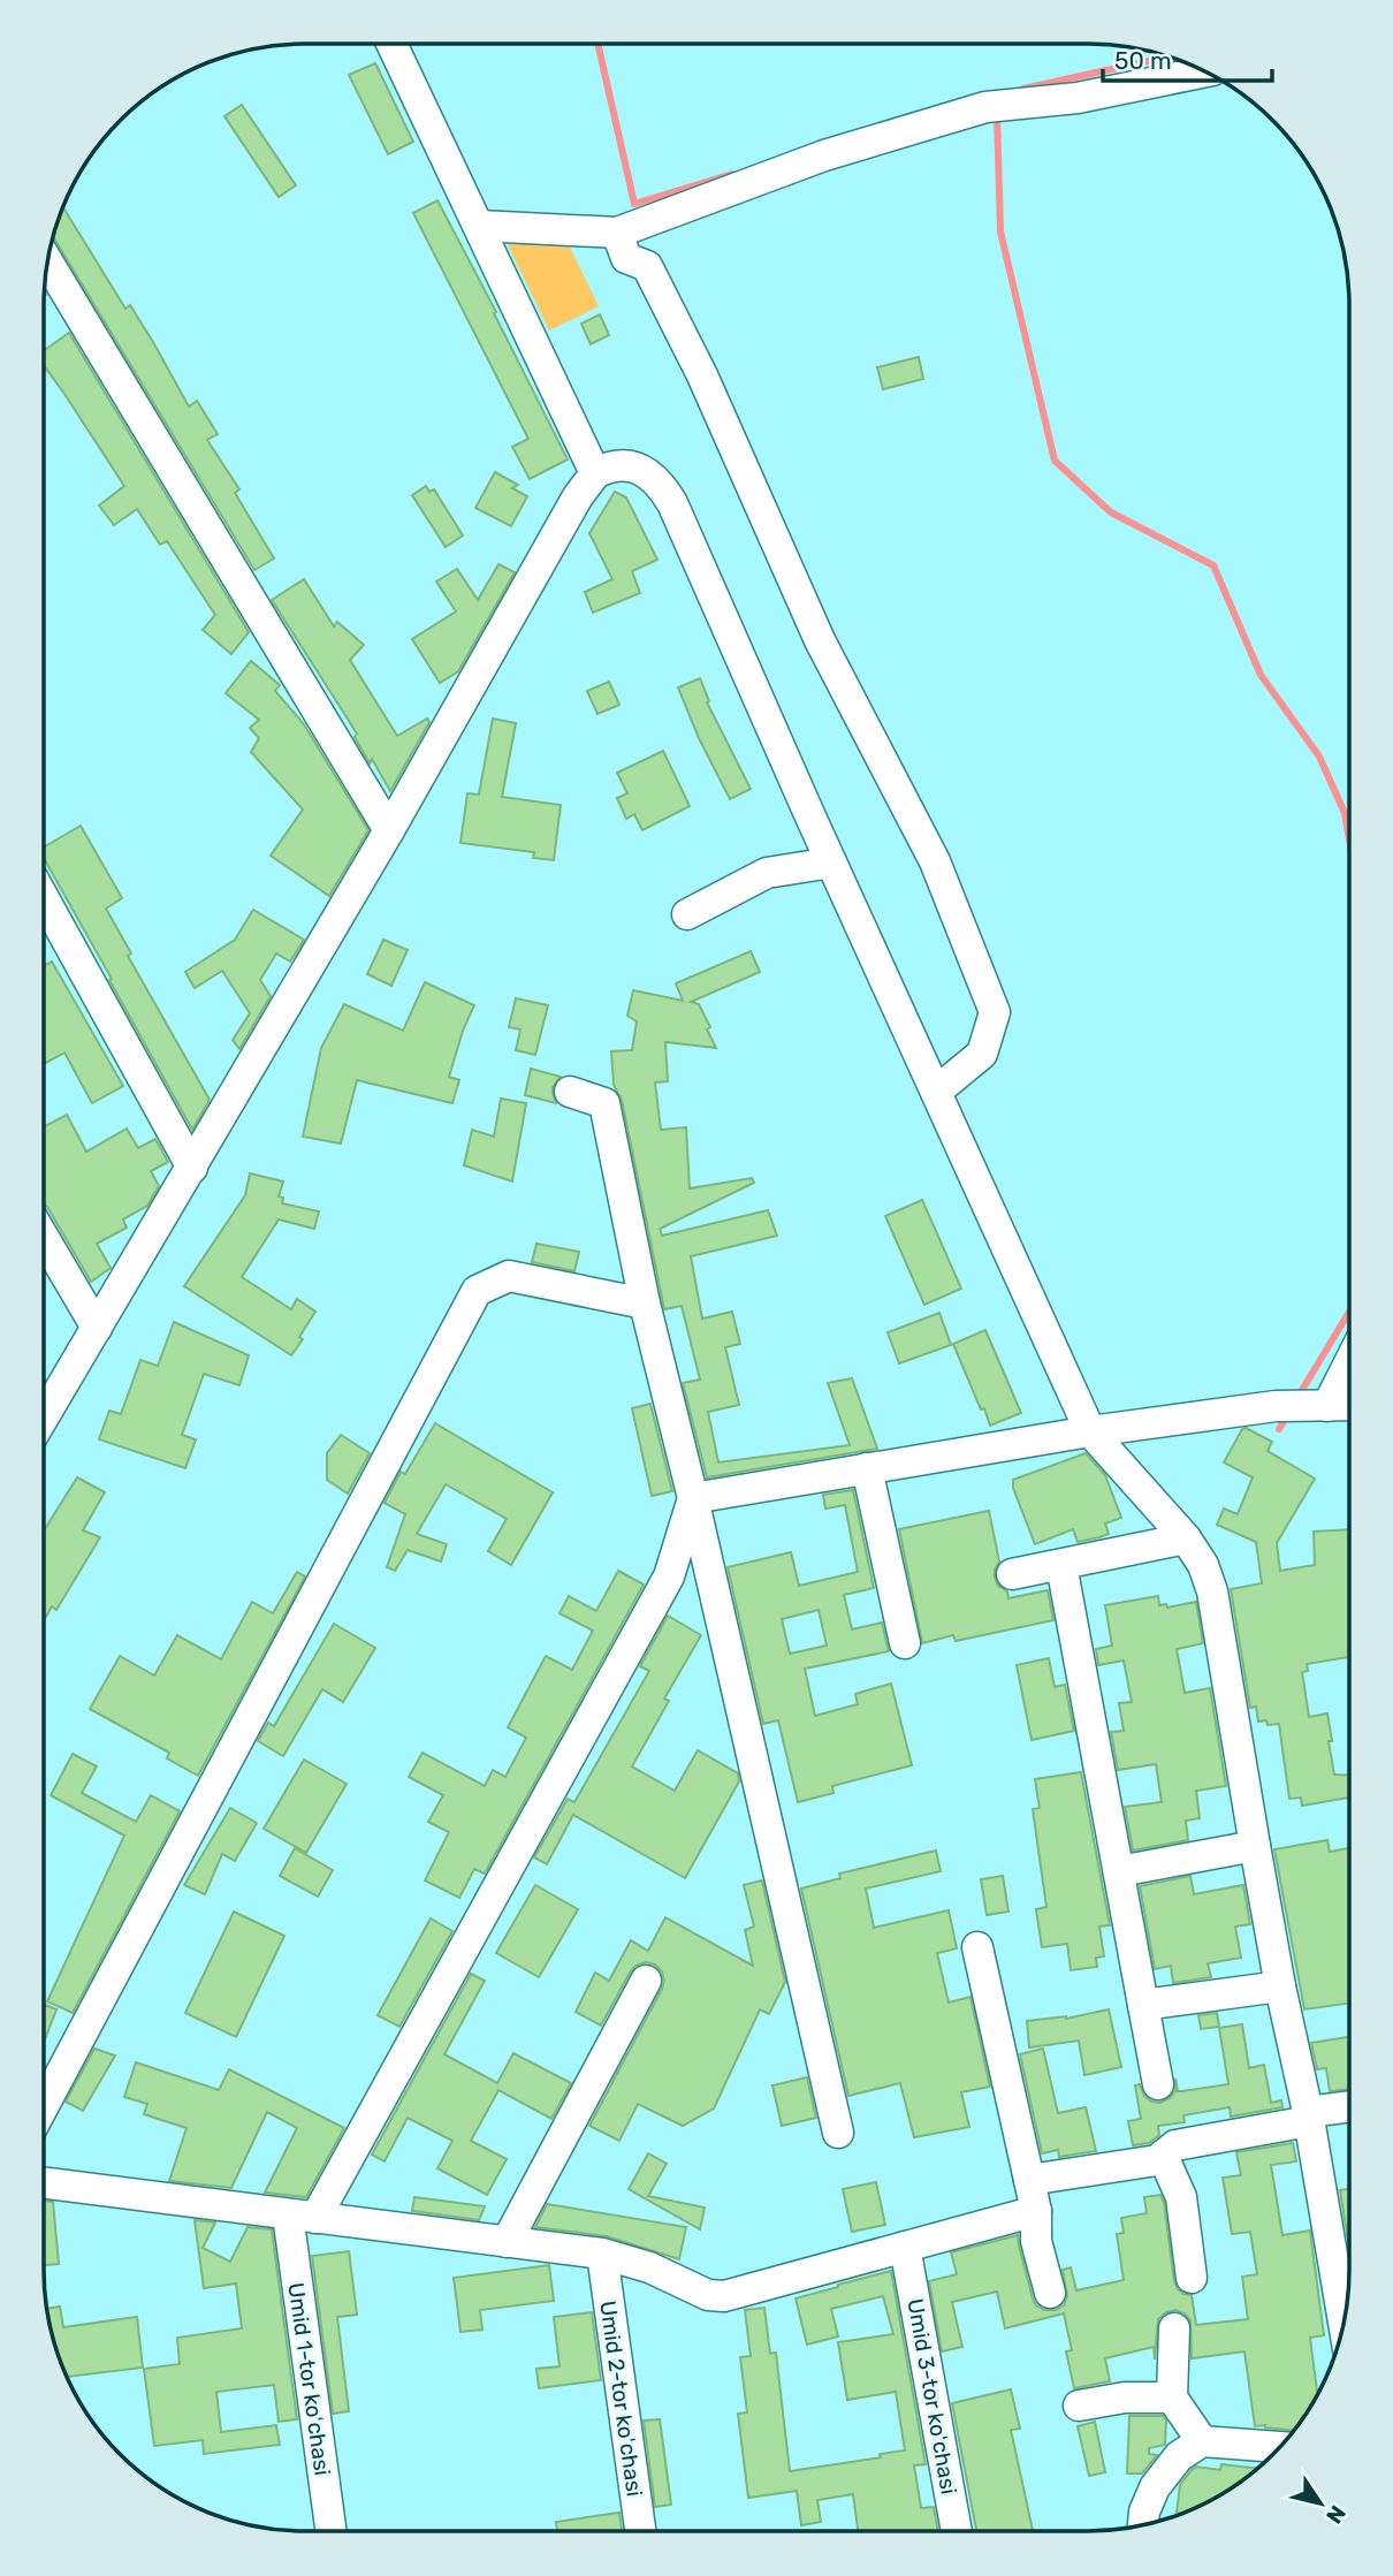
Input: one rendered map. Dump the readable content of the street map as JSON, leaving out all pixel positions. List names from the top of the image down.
{
  "streets": {
    "street": ["Umid 1-tor koʻchasi", "Umid 3-tor koʻchasi", "Umid 2-tor koʻchasi"]
  },
  "scale_bar": "50 m",
  "north": "bottom right"
}
